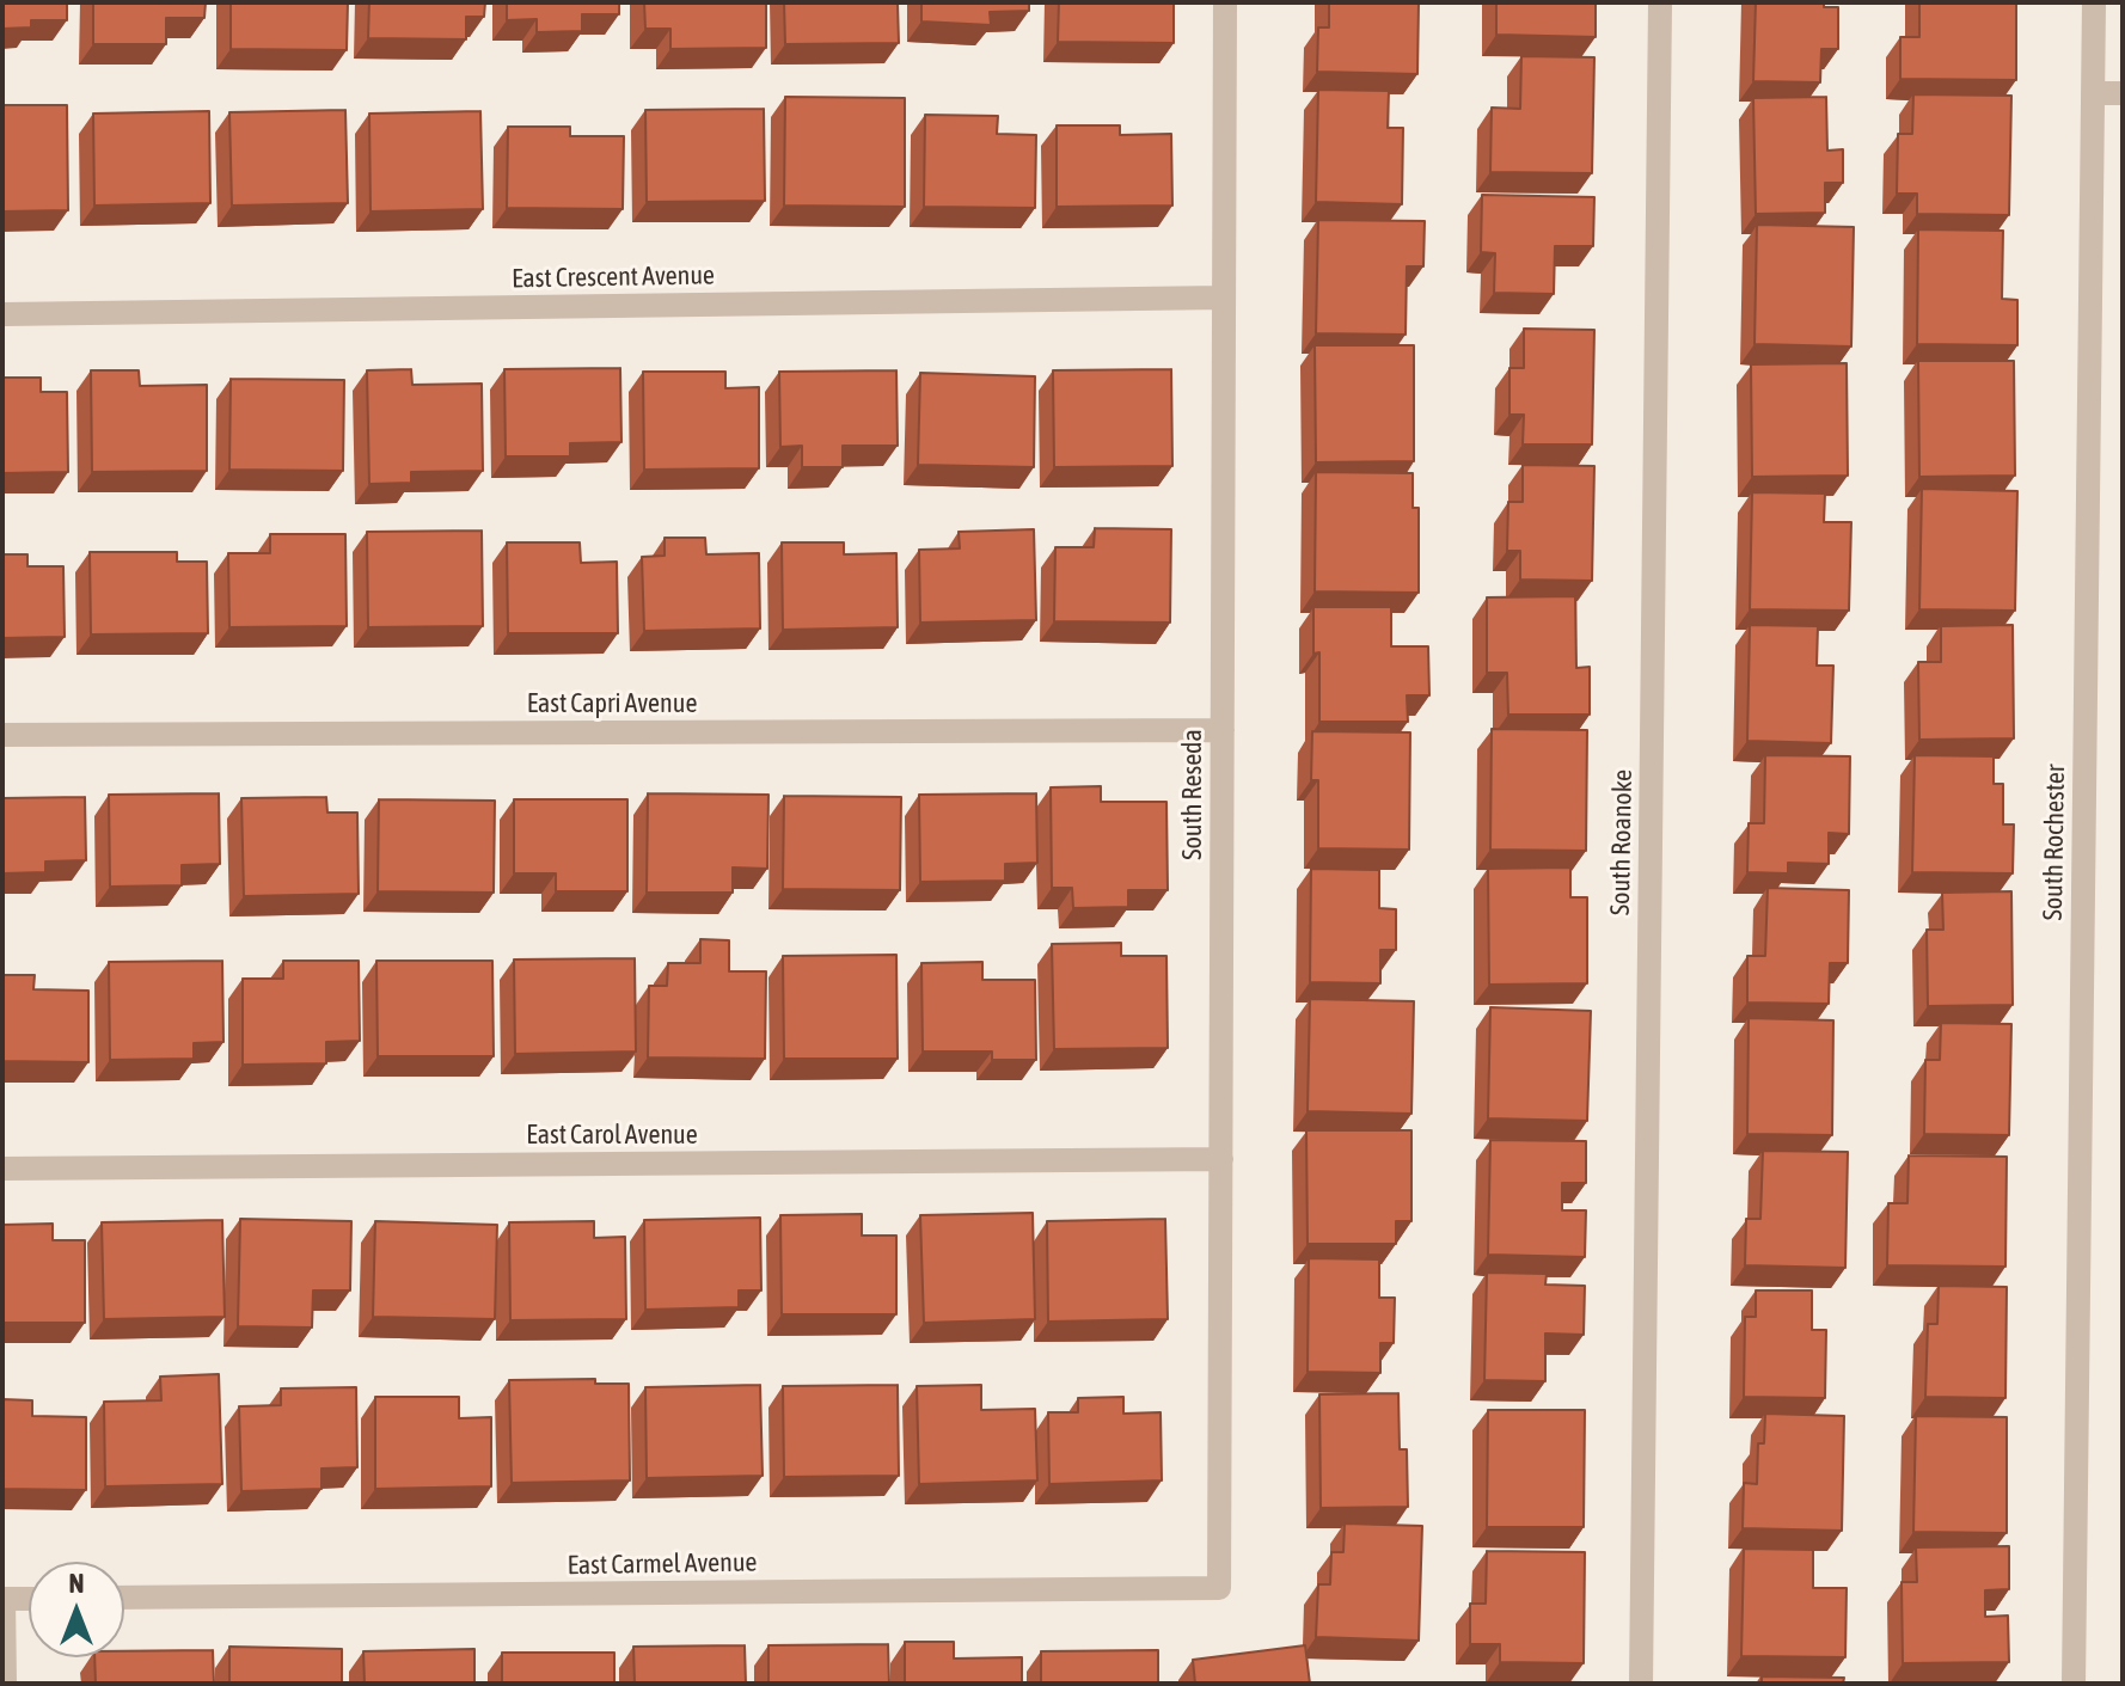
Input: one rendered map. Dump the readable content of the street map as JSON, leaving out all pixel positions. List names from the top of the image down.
{
  "streets": {
    "street": [
      "East Crescent Avenue",
      "East Capri Avenue",
      "South Reseda",
      "South Roanoke",
      "South Rochester",
      "East Carol Avenue",
      "East Carmel Avenue"
    ]
  },
  "crossings": [
    ["East Crescent Avenue", "South Reseda"],
    ["East Capri Avenue", "South Reseda"],
    ["South Reseda", "East Carol Avenue"],
    ["South Reseda", "East Carmel Avenue"]
  ],
  "north": "top"
}
